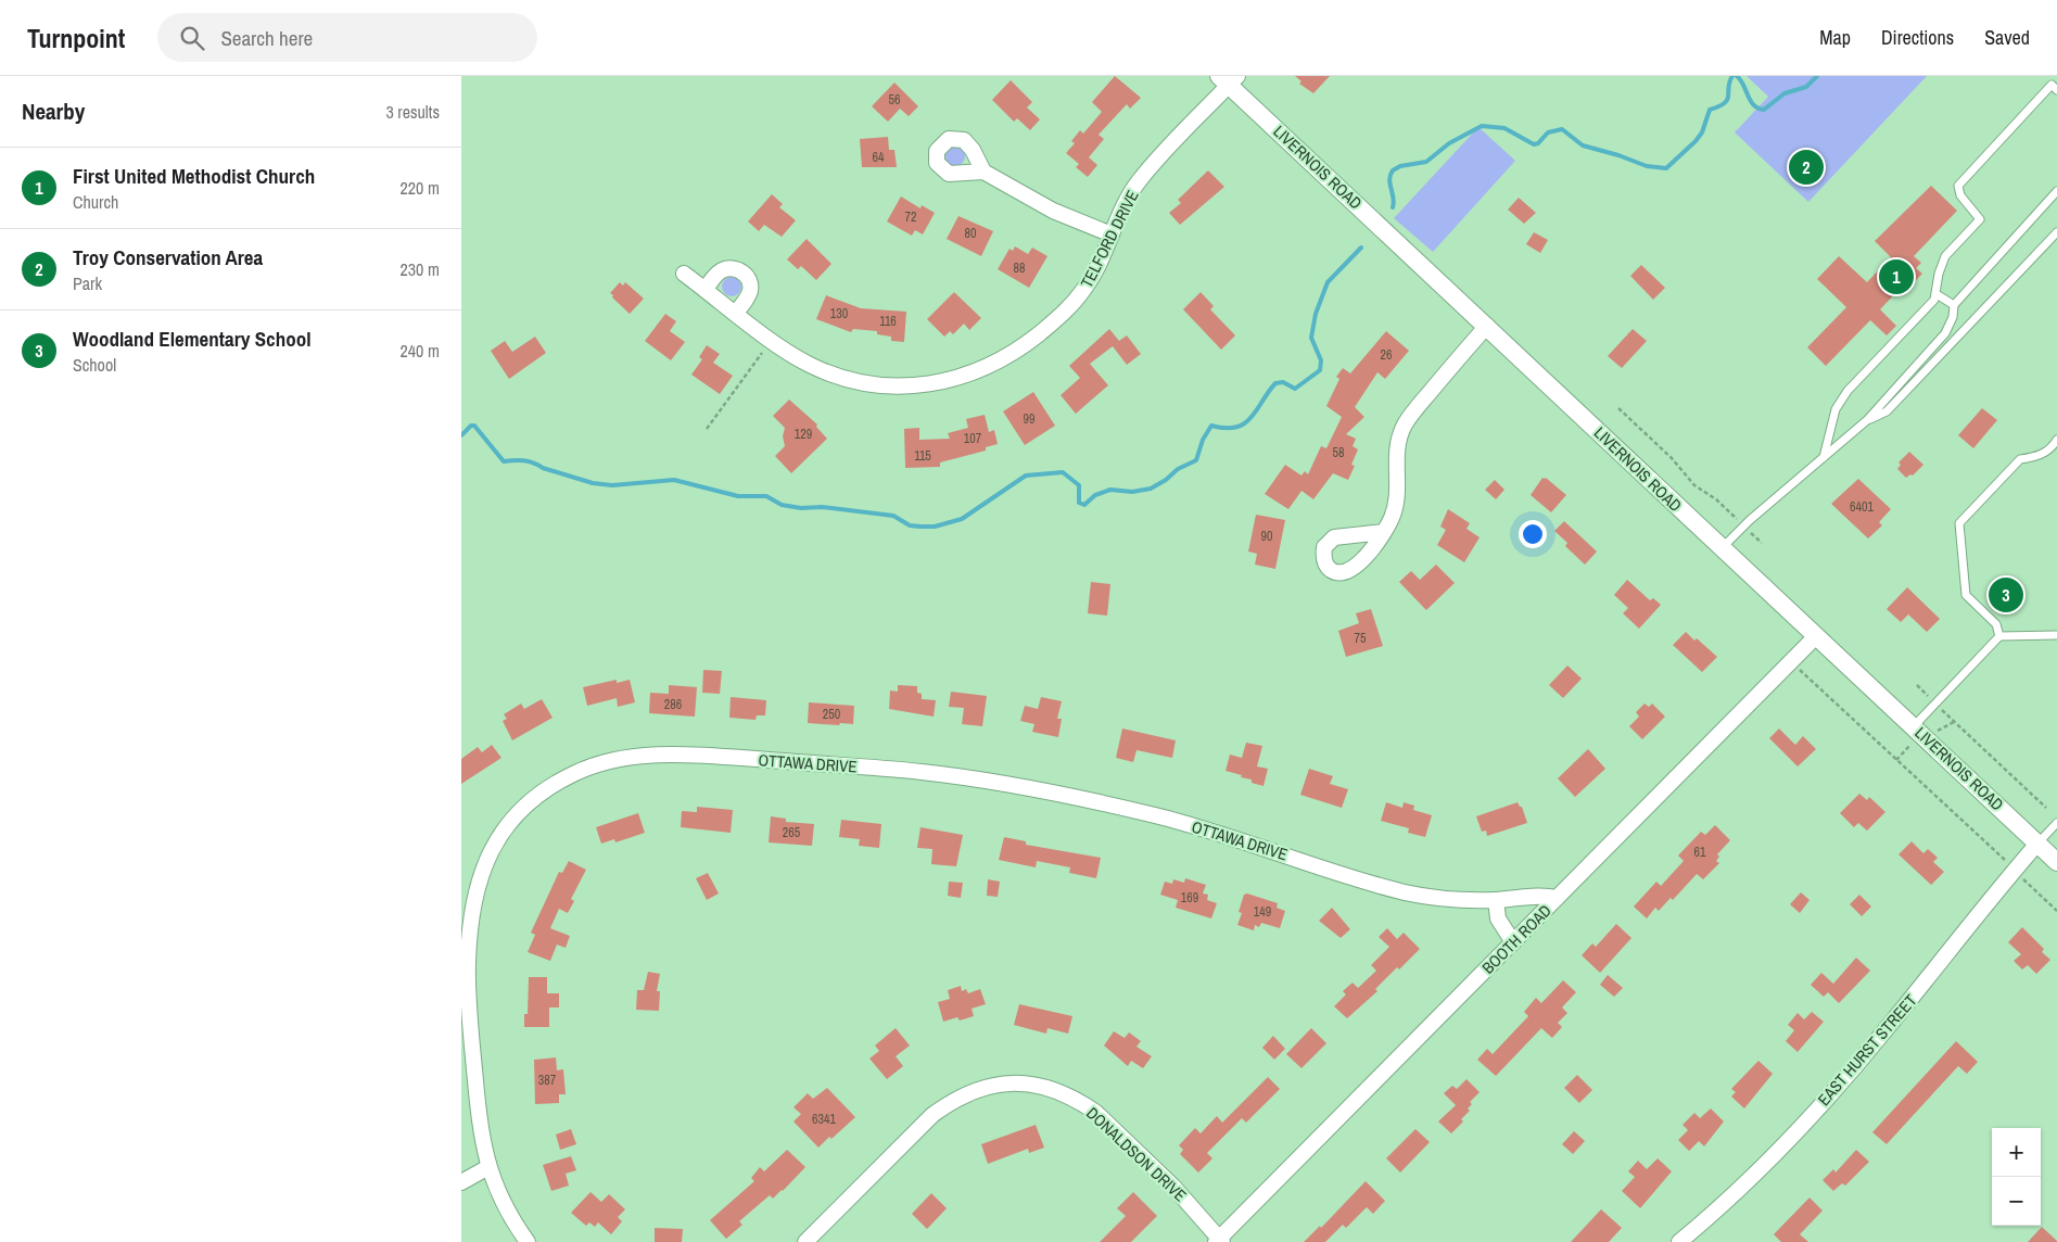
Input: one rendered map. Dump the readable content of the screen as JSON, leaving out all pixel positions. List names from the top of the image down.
{
  "streets": {
    "street": [
      "LIVERNOIS ROAD",
      "TELFORD DRIVE",
      "OTTAWA DRIVE",
      "BOOTH ROAD",
      "EAST HURST STREET",
      "DONALDSON DRIVE"
    ]
  },
  "crossings": [
    ["LIVERNOIS ROAD", "TELFORD DRIVE"],
    ["LIVERNOIS ROAD", "BOOTH ROAD"],
    ["LIVERNOIS ROAD", "EAST HURST STREET"],
    ["OTTAWA DRIVE", "BOOTH ROAD"],
    ["BOOTH ROAD", "DONALDSON DRIVE"]
  ],
  "house_numbers": [
    "56",
    "64",
    "72",
    "80",
    "88",
    "130",
    "116",
    "26",
    "99",
    "129",
    "107",
    "58",
    "115",
    "6401",
    "90",
    "75",
    "286",
    "250",
    "265",
    "61",
    "169",
    "149",
    "387",
    "6341"
  ],
  "page": {
    "header": "Turnpoint",
    "search": "Search here",
    "nav": ["Map", "Directions", "Saved"],
    "heading": ["Nearby", "3 results"],
    "list": [
      {
        "mark": "1",
        "name": "First United Methodist Church",
        "note": "Church",
        "value": "220 m"
      },
      {
        "mark": "2",
        "name": "Troy Conservation Area",
        "note": "Park",
        "value": "230 m"
      },
      {
        "mark": "3",
        "name": "Woodland Elementary School",
        "note": "School",
        "value": "240 m"
      }
    ],
    "pins": ["2", "1", "3"],
    "map_buttons": ["+", "−"]
  }
}
